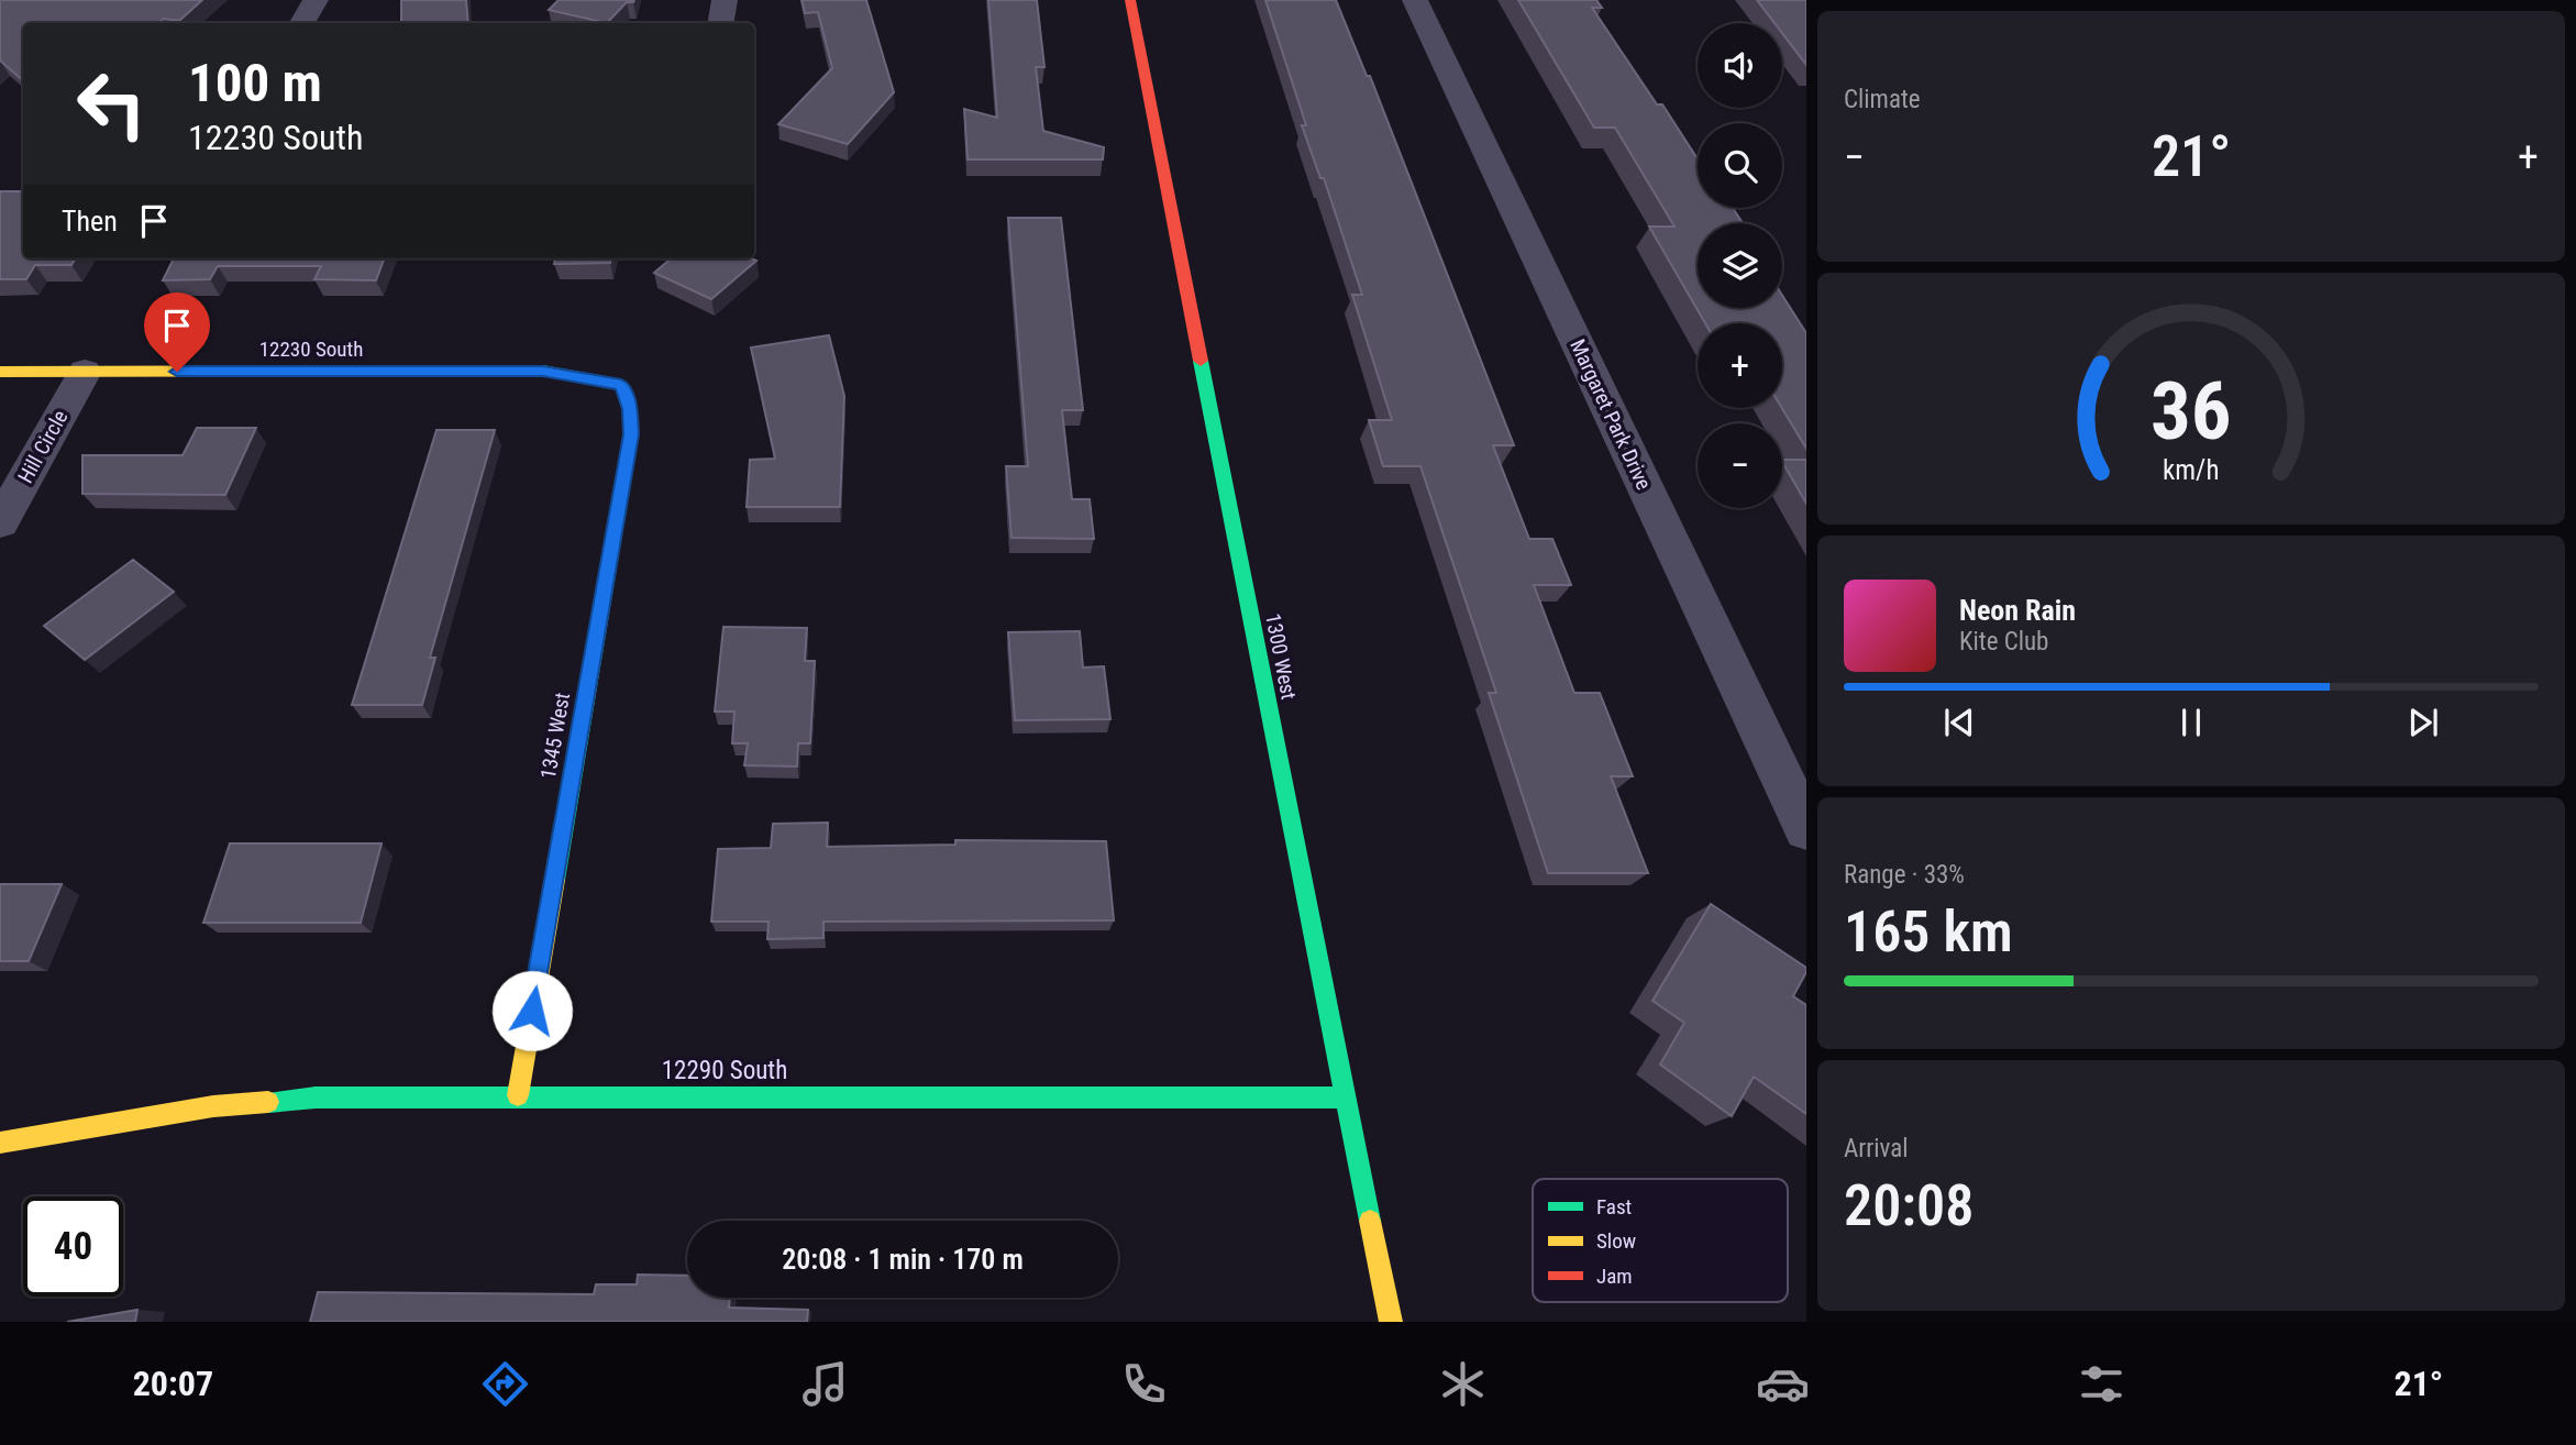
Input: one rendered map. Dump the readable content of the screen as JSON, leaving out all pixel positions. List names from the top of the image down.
{
  "streets": {
    "street": [
      "12230 South",
      "Margaret Park Drive",
      "Hill Circle",
      "1300 West",
      "1345 West",
      "12290 South"
    ]
  },
  "crossings": [
    ["12230 South", "Hill Circle"],
    ["12230 South", "1345 West"],
    ["1300 West", "12290 South"],
    ["1345 West", "12290 South"]
  ],
  "legend": ["Fast", "Slow", "Jam"],
  "page": {
    "tile": [
      "Climate",
      ["Range · 33%", "165 km"],
      ["Arrival", "20:08"]
    ],
    "map_buttons": ["+", "−"],
    "turn": ["100 m", "12230 South"],
    "heat": ["−", "21°", "+"],
    "then": "Then",
    "song": ["Neon Rain", "Kite Club"],
    "limit": "40",
    "trip": "20:08 · 1 min · 170 m",
    "tabs": ["20:07", "21°"],
    "gauge": ["36", "km/h"]
  }
}
